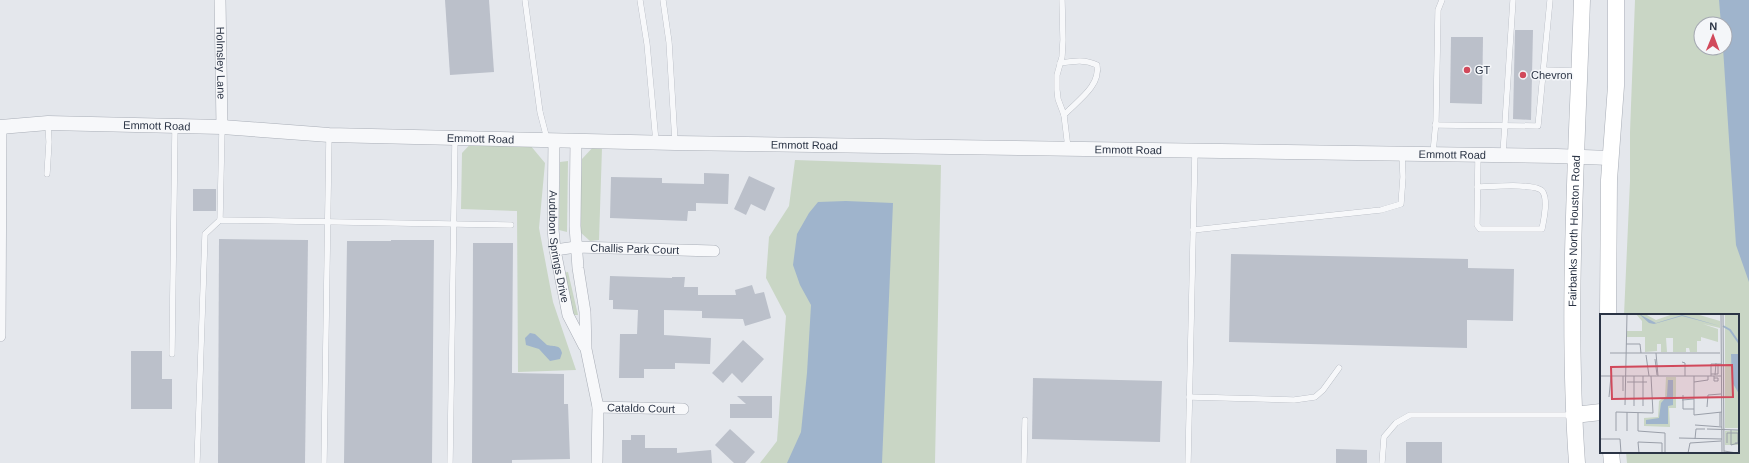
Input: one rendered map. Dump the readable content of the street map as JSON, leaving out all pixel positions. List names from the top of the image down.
{
  "streets": {
    "main road": ["Fairbanks North Houston Road"],
    "street": [
      "Holmsley Lane",
      "Emmott Road",
      "Audubon Springs Drive",
      "Challis Park Court",
      "Cataldo Court"
    ]
  },
  "crossings": [
    ["Holmsley Lane", "Emmott Road"],
    ["Emmott Road", "Fairbanks North Houston Road"],
    ["Emmott Road", "Audubon Springs Drive"],
    ["Audubon Springs Drive", "Challis Park Court"],
    ["Audubon Springs Drive", "Cataldo Court"]
  ],
  "places": ["GT", "Chevron"],
  "north": "top"
}
